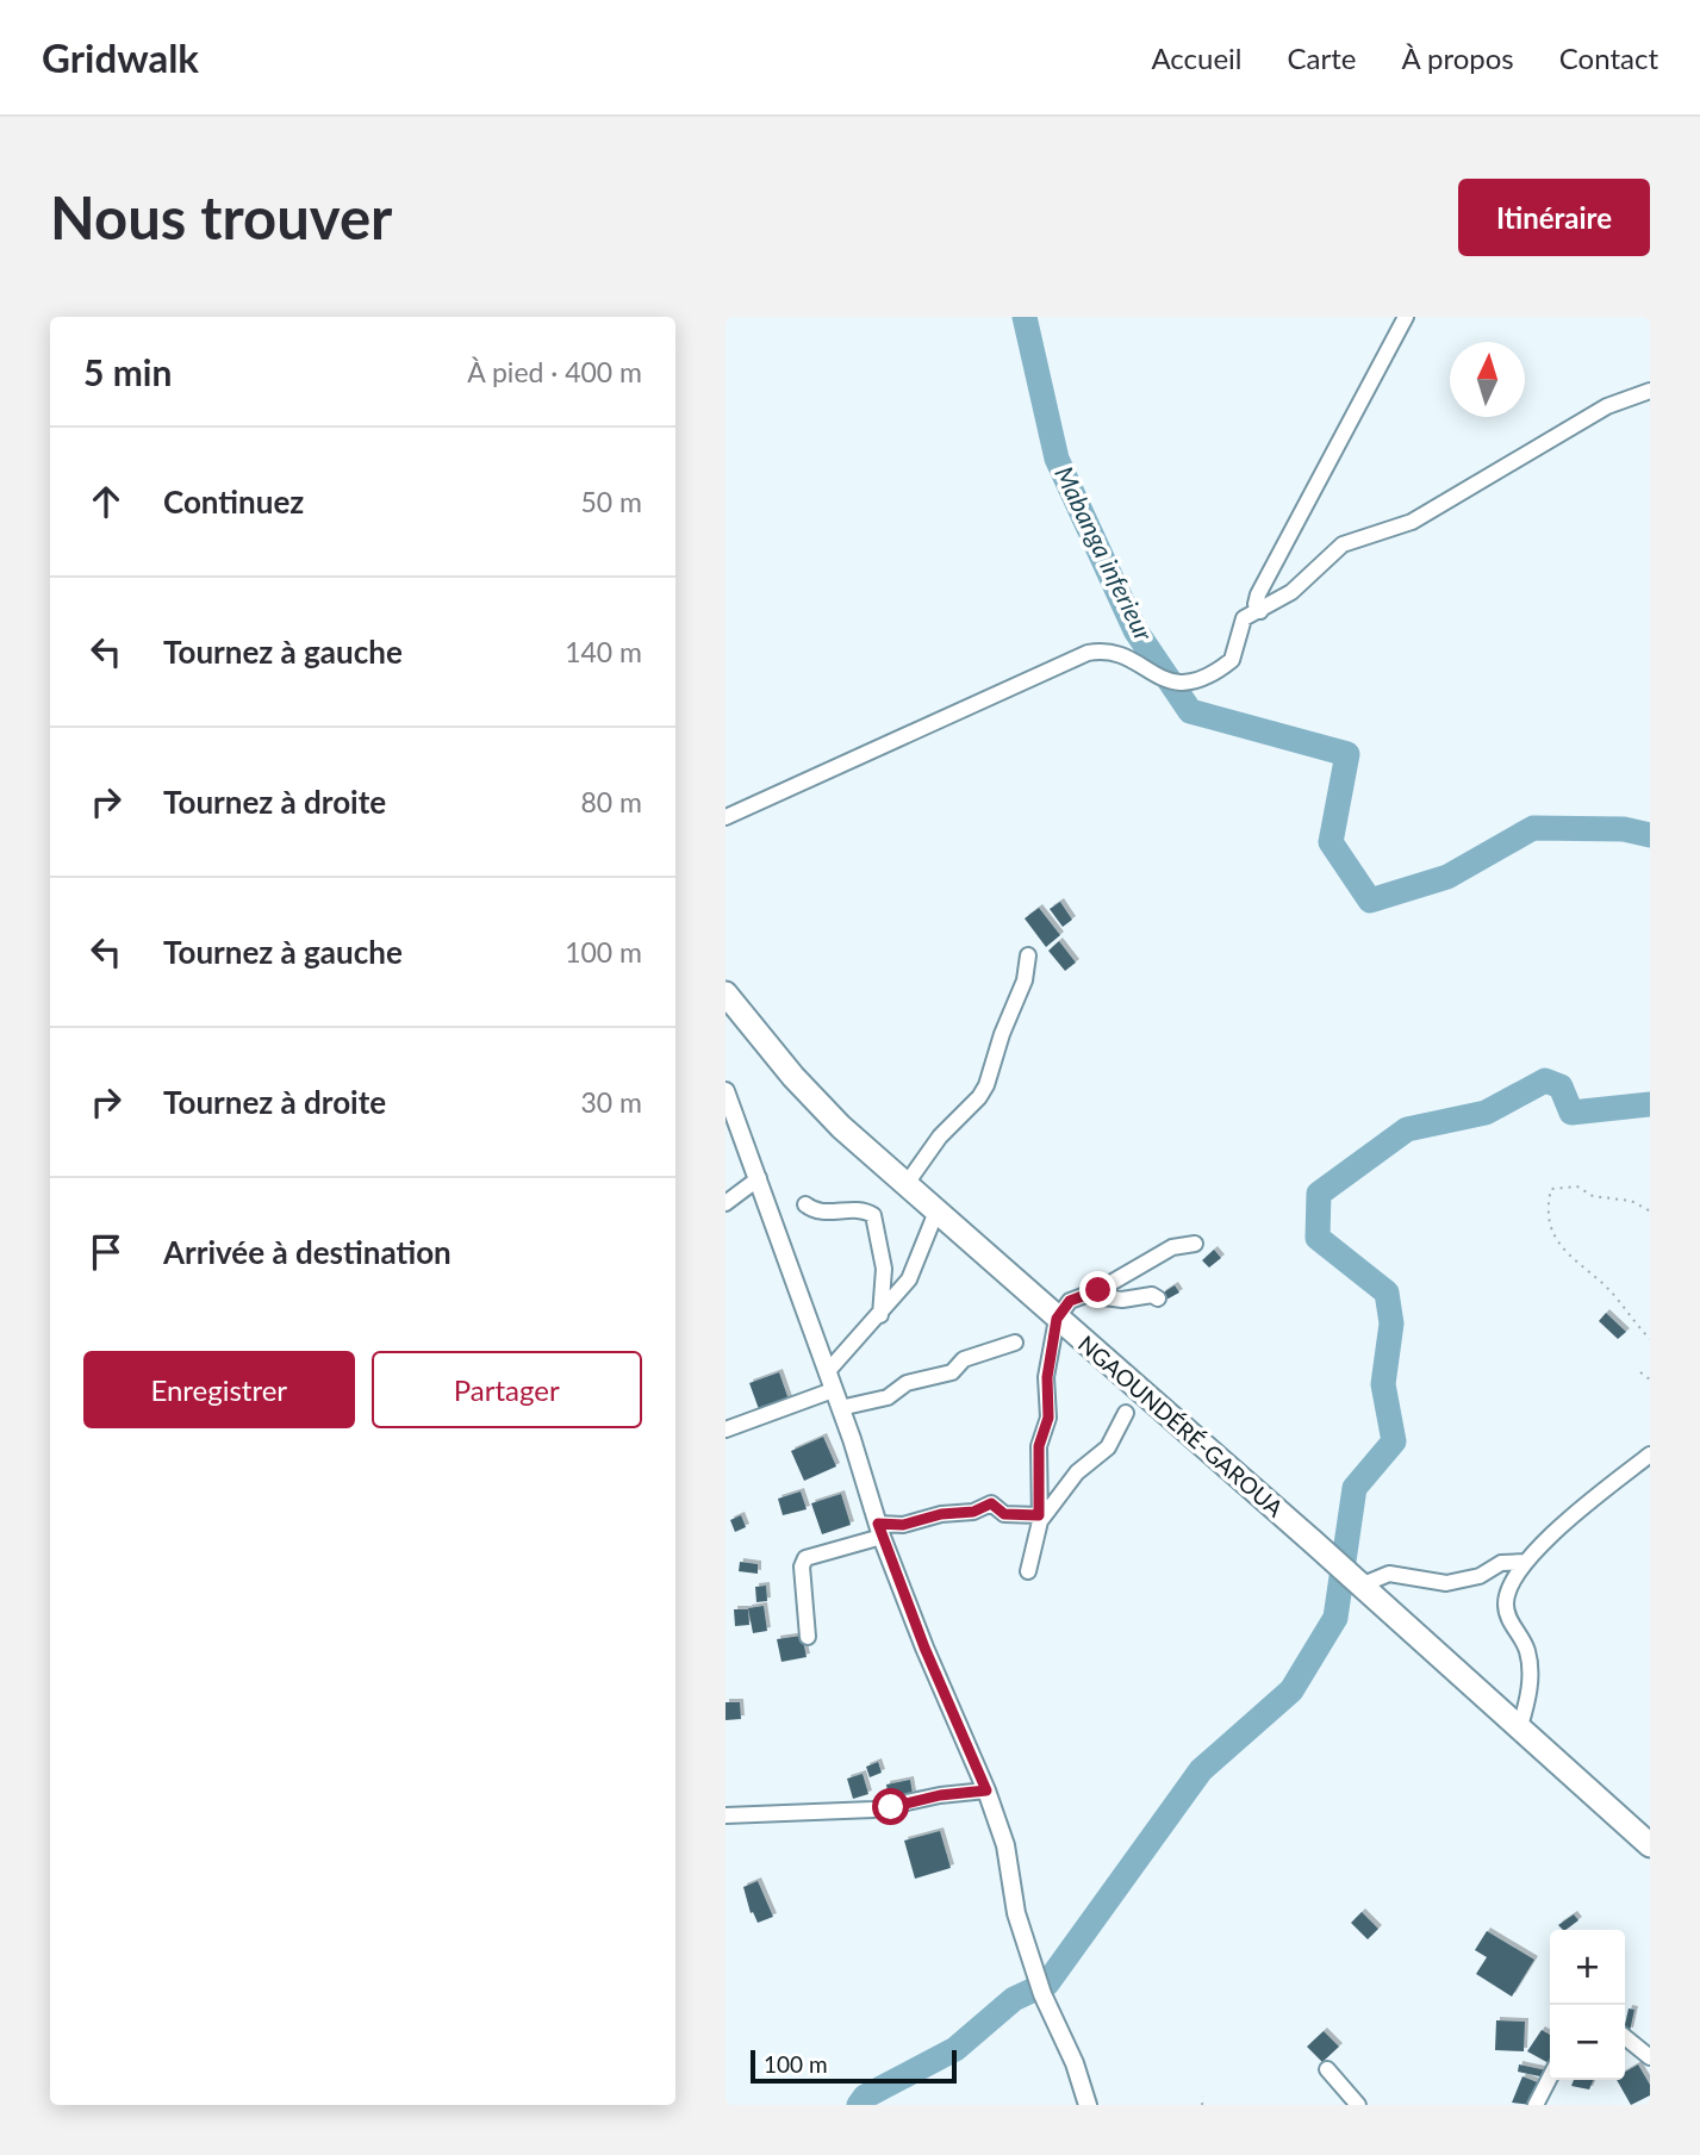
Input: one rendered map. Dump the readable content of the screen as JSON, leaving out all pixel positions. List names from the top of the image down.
{
  "streets": {
    "highway": ["NGAOUNDÉRÉ-GAROUA"]
  },
  "water": ["Mabanga inferieur"],
  "scale_bar": "100 m",
  "north": "top",
  "page": {
    "header": "Gridwalk",
    "nav": [
      "Accueil",
      "Carte",
      "À propos",
      "Contact"
    ],
    "buttons": [
      "Itinéraire",
      ["Enregistrer", "Partager"]
    ],
    "title": "Nous trouver",
    "heading": ["5 min", "À pied · 400 m"],
    "list": [
      ["Continuez", "50 m"],
      ["Tournez à gauche", "140 m"],
      ["Tournez à droite", "80 m"],
      ["Tournez à gauche", "100 m"],
      ["Tournez à droite", "30 m"],
      "Arrivée à destination"
    ],
    "map_buttons": ["+", "−"],
    "scale": "100 m"
  }
}
